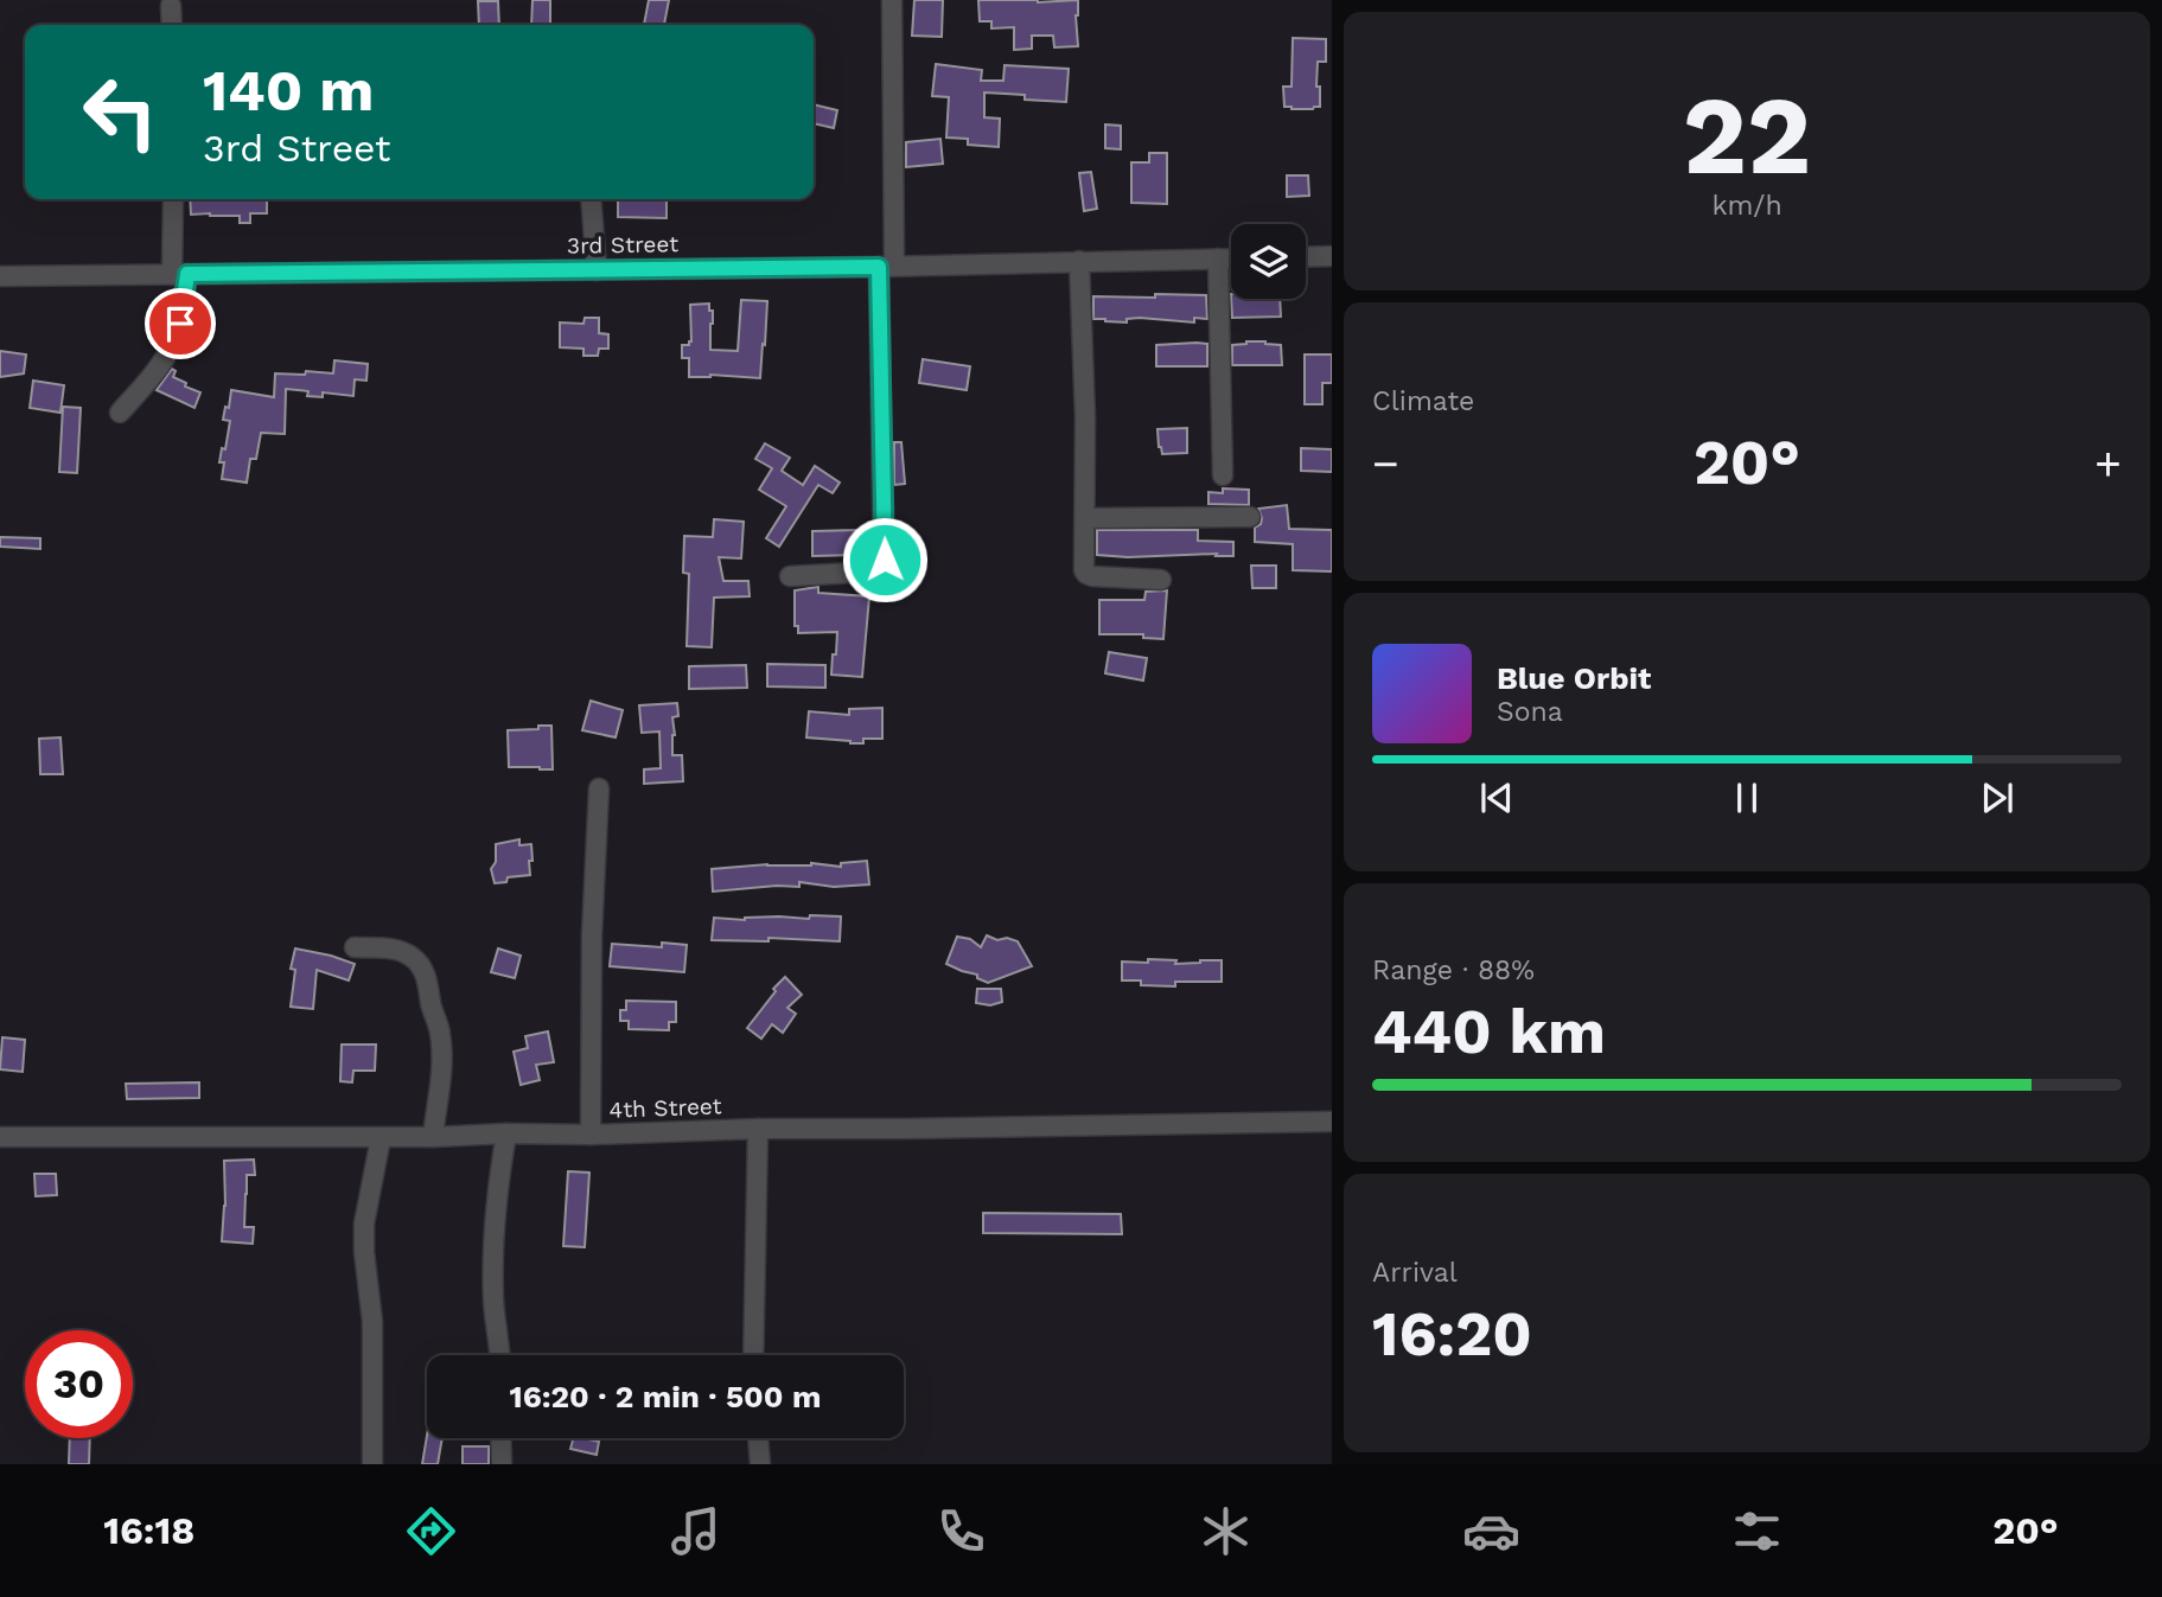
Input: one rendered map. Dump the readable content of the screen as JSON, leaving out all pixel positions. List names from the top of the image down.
{
  "streets": {
    "street": ["3rd Street", "4th Street"]
  },
  "page": {
    "tile": [
      ["22", "km/h"],
      "Climate",
      ["Range · 88%", "440 km"],
      ["Arrival", "16:20"]
    ],
    "turn": ["140 m", "3rd Street"],
    "heat": ["−", "20°", "+"],
    "song": ["Blue Orbit", "Sona"],
    "limit": "30",
    "trip": "16:20 · 2 min · 500 m",
    "tabs": ["16:18", "20°"]
  }
}
